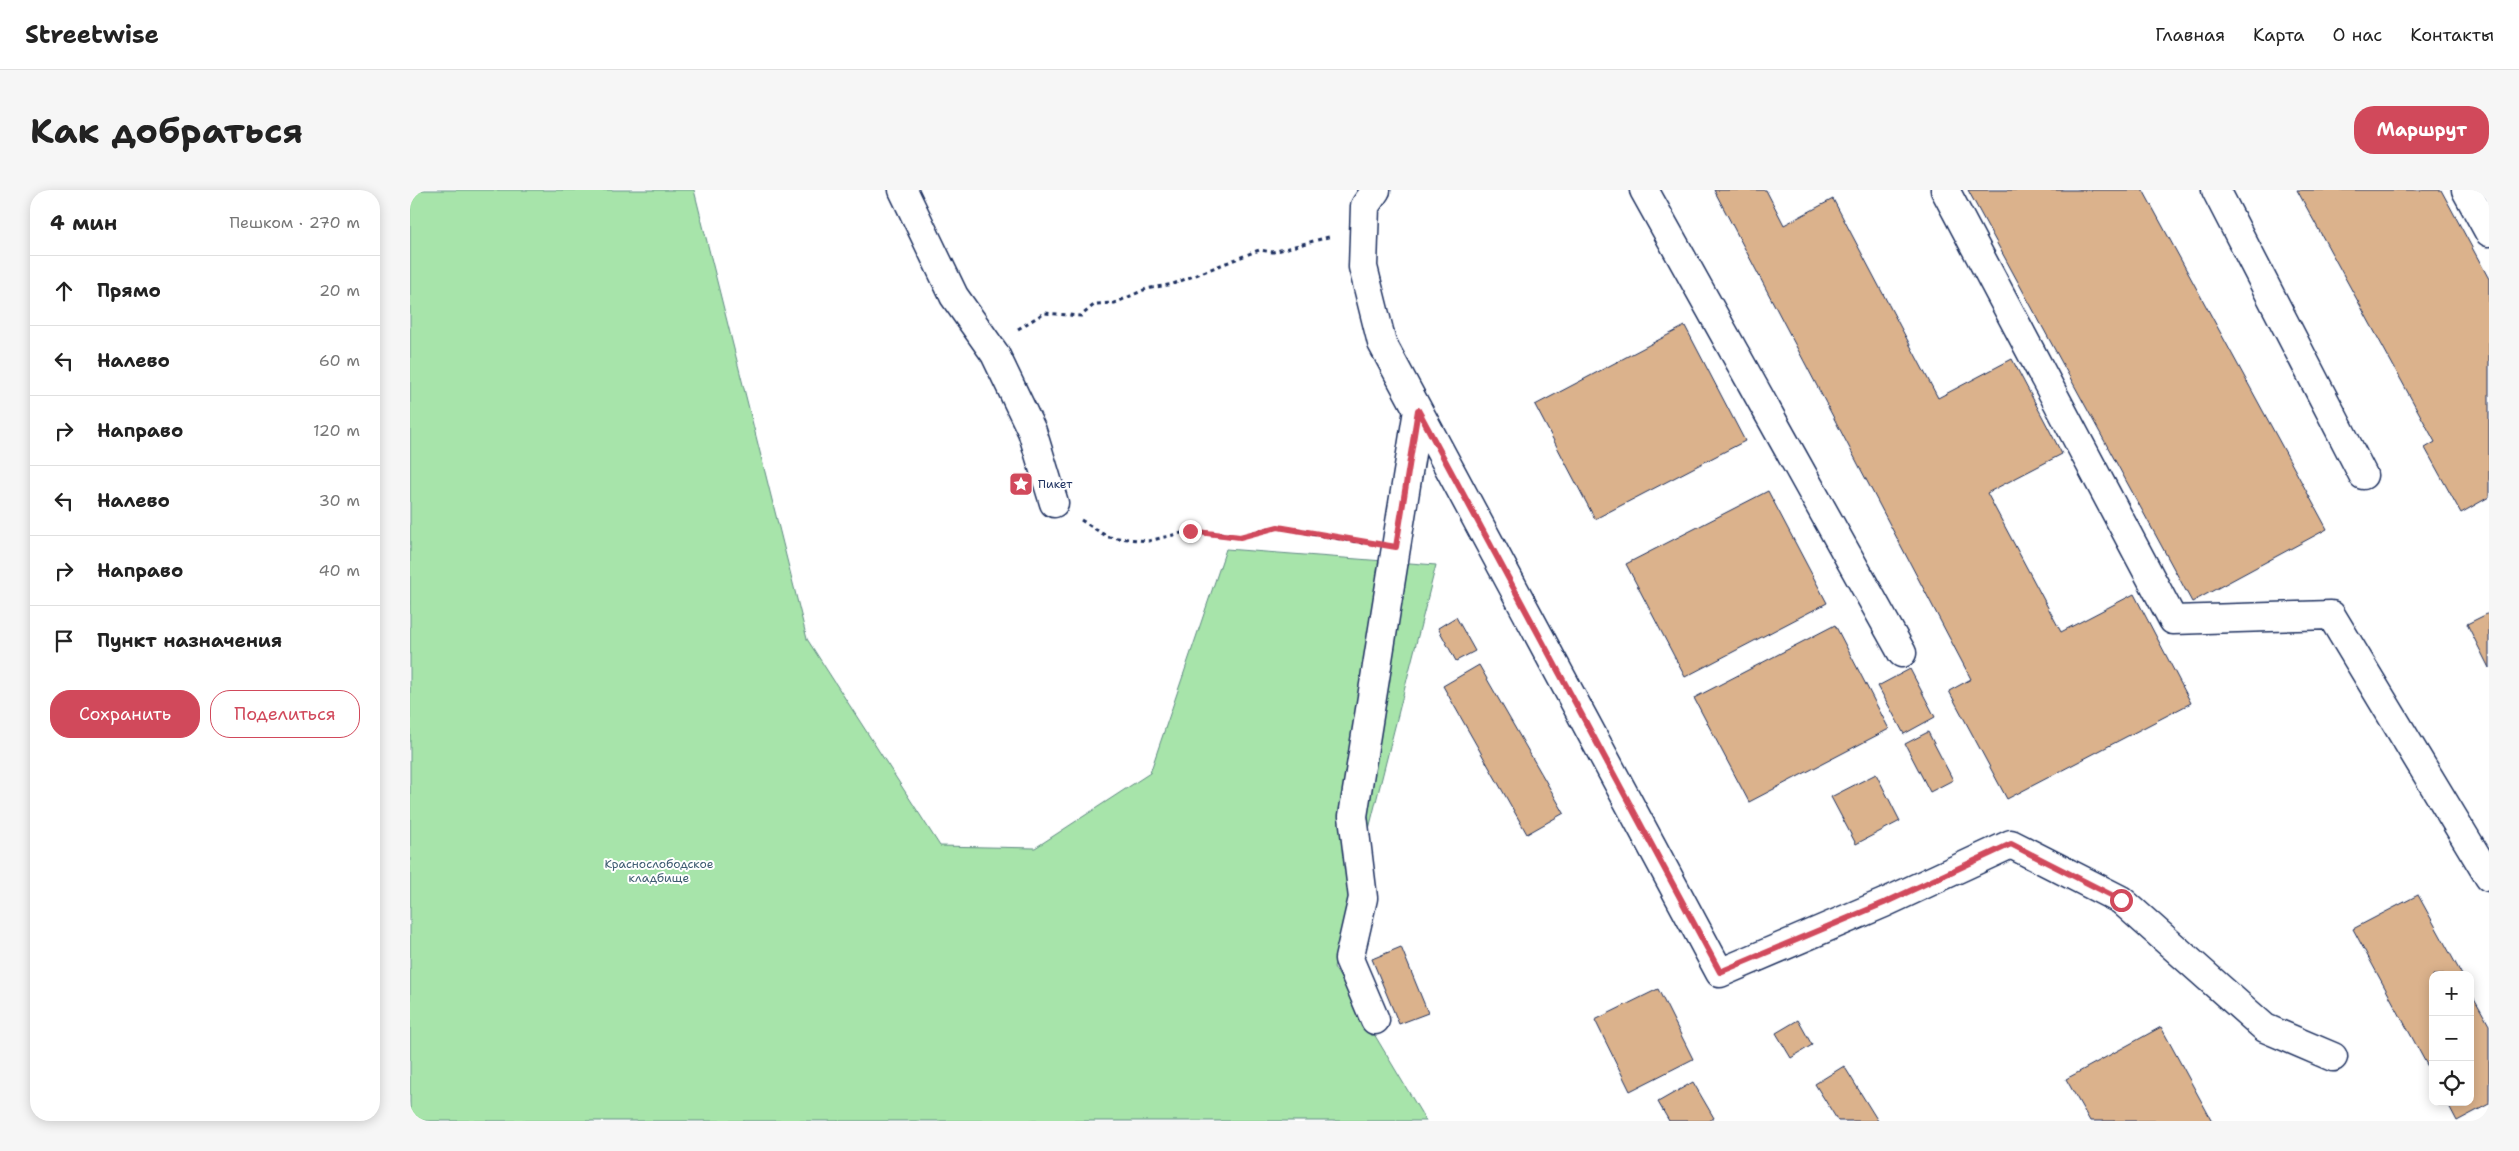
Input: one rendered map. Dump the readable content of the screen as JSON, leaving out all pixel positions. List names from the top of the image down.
{
  "parks": ["Краснослободское кладбище"],
  "places": {
    "place": ["Пикет"]
  },
  "page": {
    "header": "Streetwise",
    "nav": [
      "Главная",
      "Карта",
      "О нас",
      "Контакты"
    ],
    "buttons": [
      "Маршрут",
      ["Сохранить", "Поделиться"]
    ],
    "title": "Как добраться",
    "heading": ["4 мин", "Пешком · 270 m"],
    "list": [
      ["Прямо", "20 m"],
      ["Налево", "60 m"],
      ["Направо", "120 m"],
      ["Налево", "30 m"],
      ["Направо", "40 m"],
      "Пункт назначения"
    ],
    "map_buttons": ["+", "−"]
  }
}
